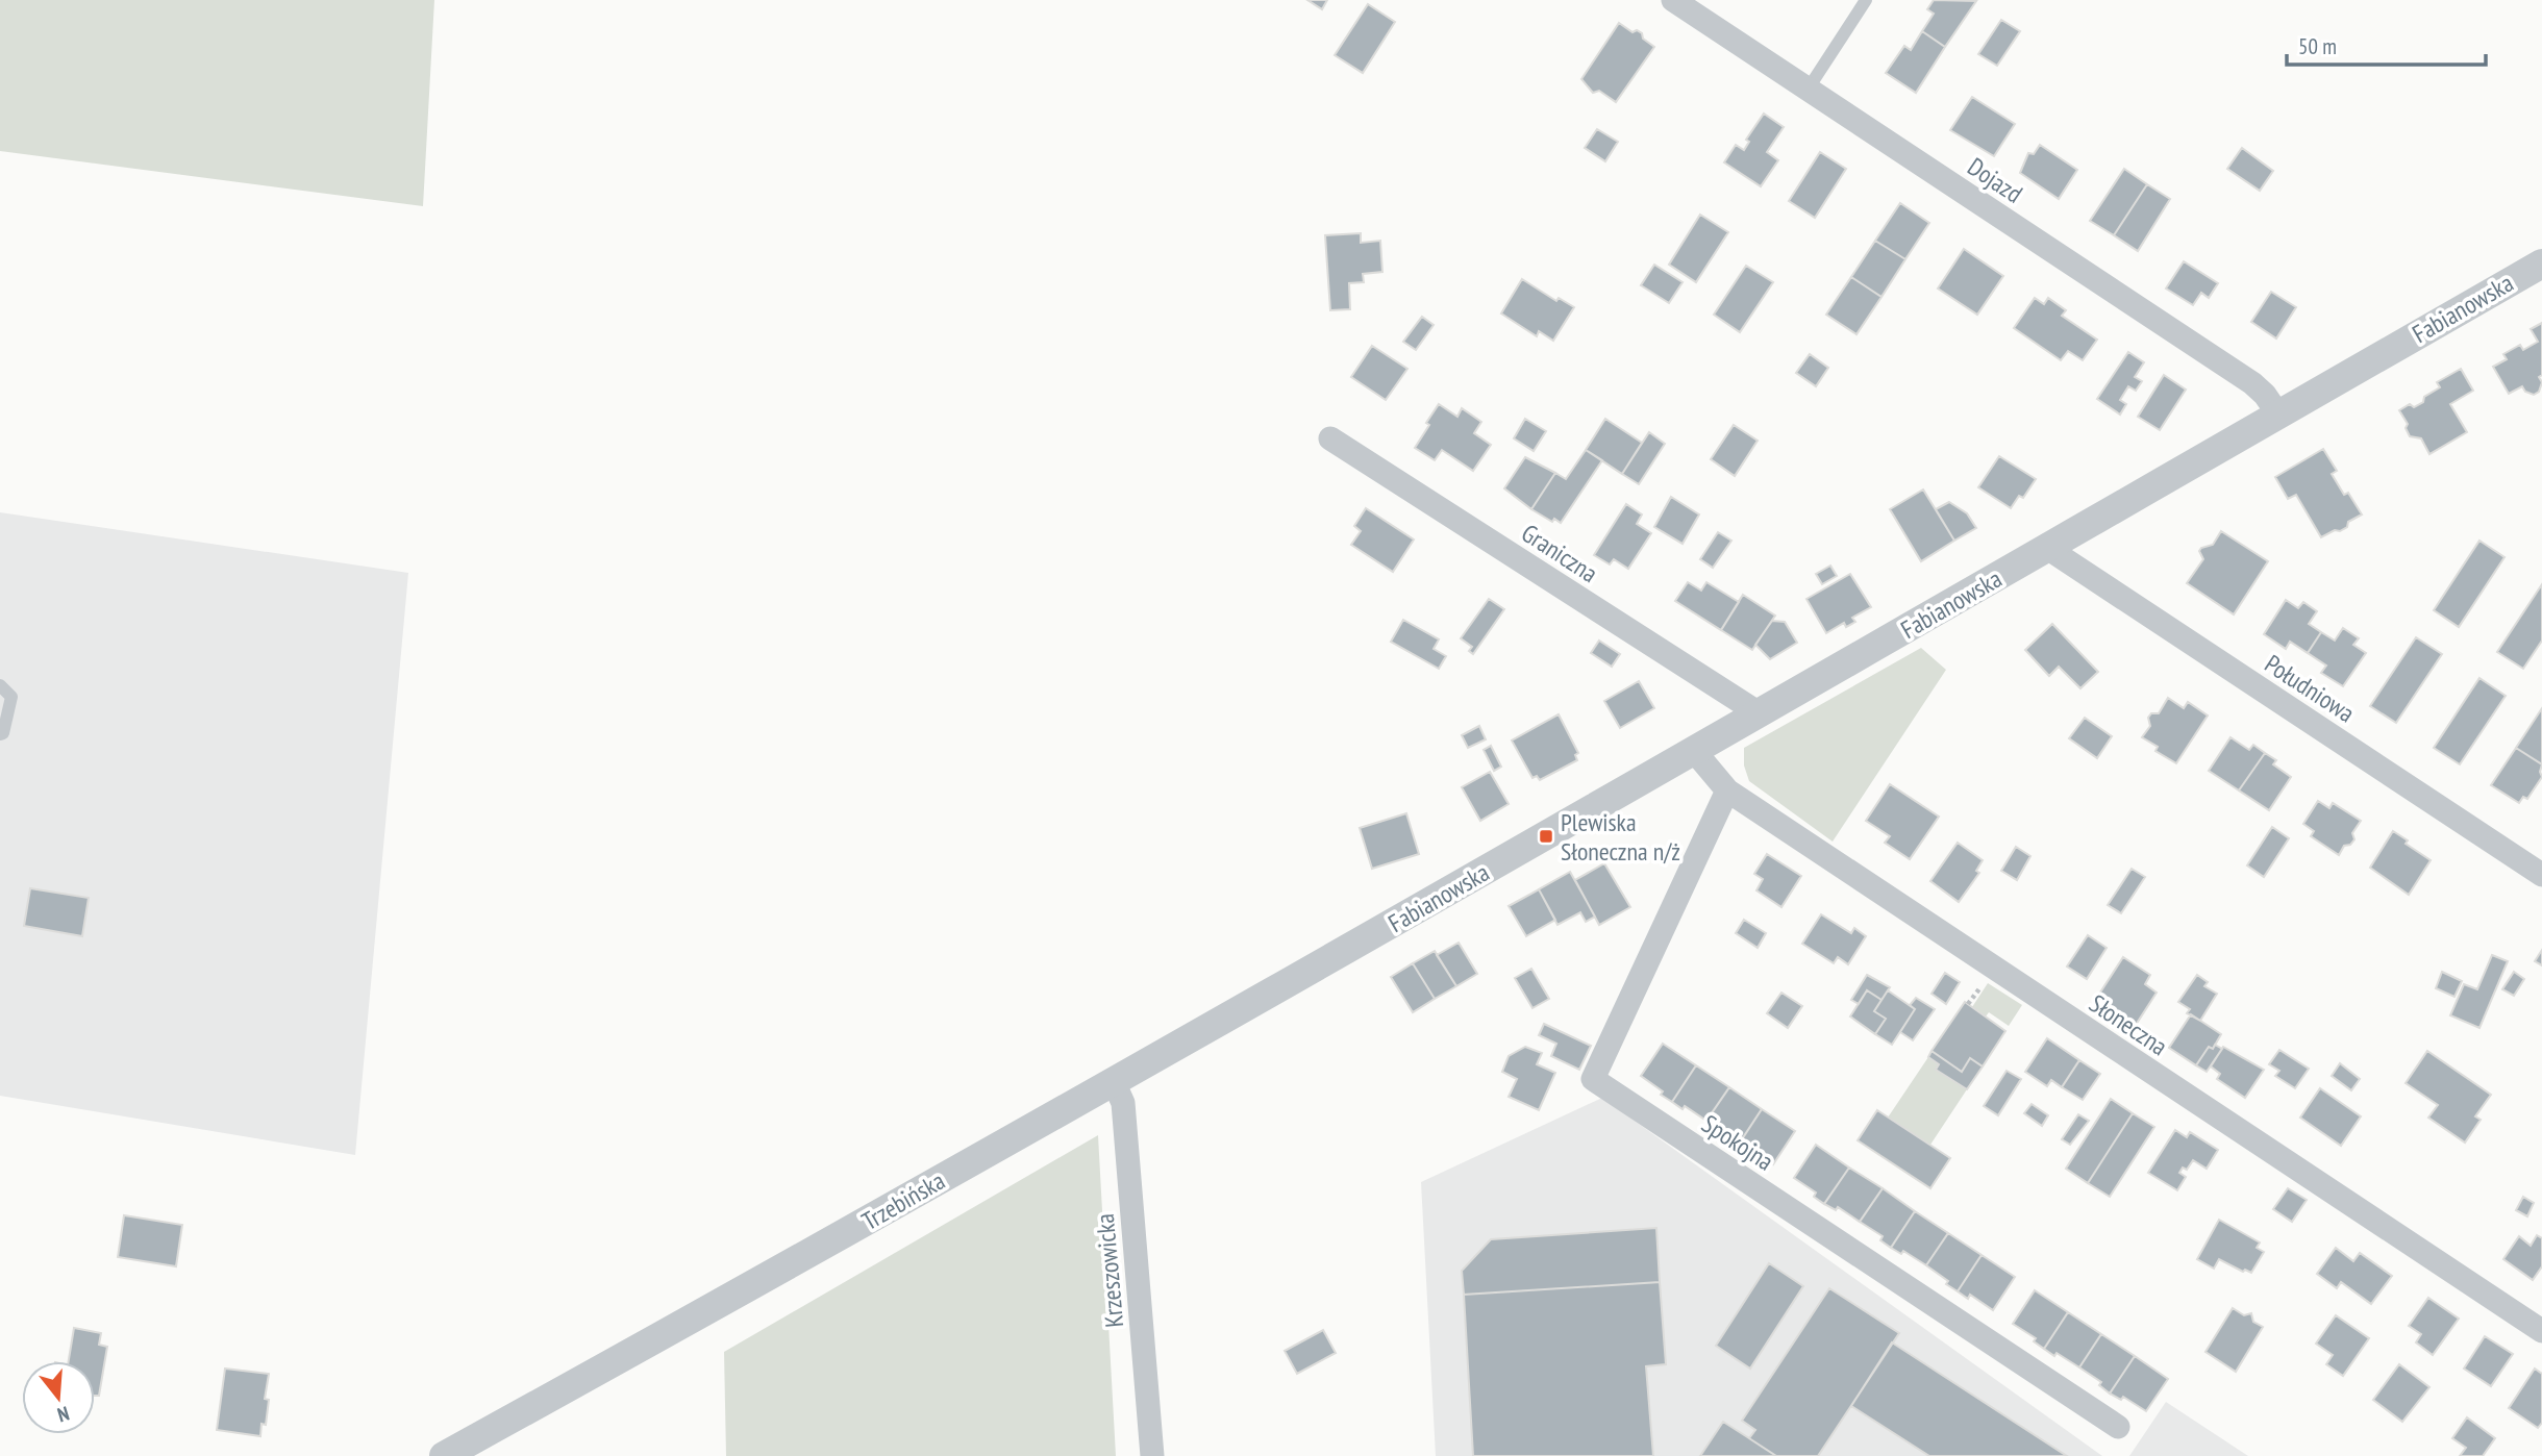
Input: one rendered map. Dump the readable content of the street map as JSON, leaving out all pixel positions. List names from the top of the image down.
{
  "streets": {
    "street": [
      "Dojazd",
      "Fabianowska",
      "Graniczna",
      "Południowa",
      "Słoneczna",
      "Spokojna",
      "Trzebińska",
      "Krzeszowicka"
    ]
  },
  "crossings": [
    ["Dojazd", "Fabianowska"],
    ["Fabianowska", "Graniczna"],
    ["Fabianowska", "Południowa"],
    ["Fabianowska", "Słoneczna"],
    ["Fabianowska", "Trzebińska"],
    ["Słoneczna", "Spokojna"],
    ["Trzebińska", "Krzeszowicka"]
  ],
  "places": {
    "transit": ["Plewiska Słoneczna n/ż"]
  },
  "scale_bar": "50 m",
  "north": "bottom"
}
